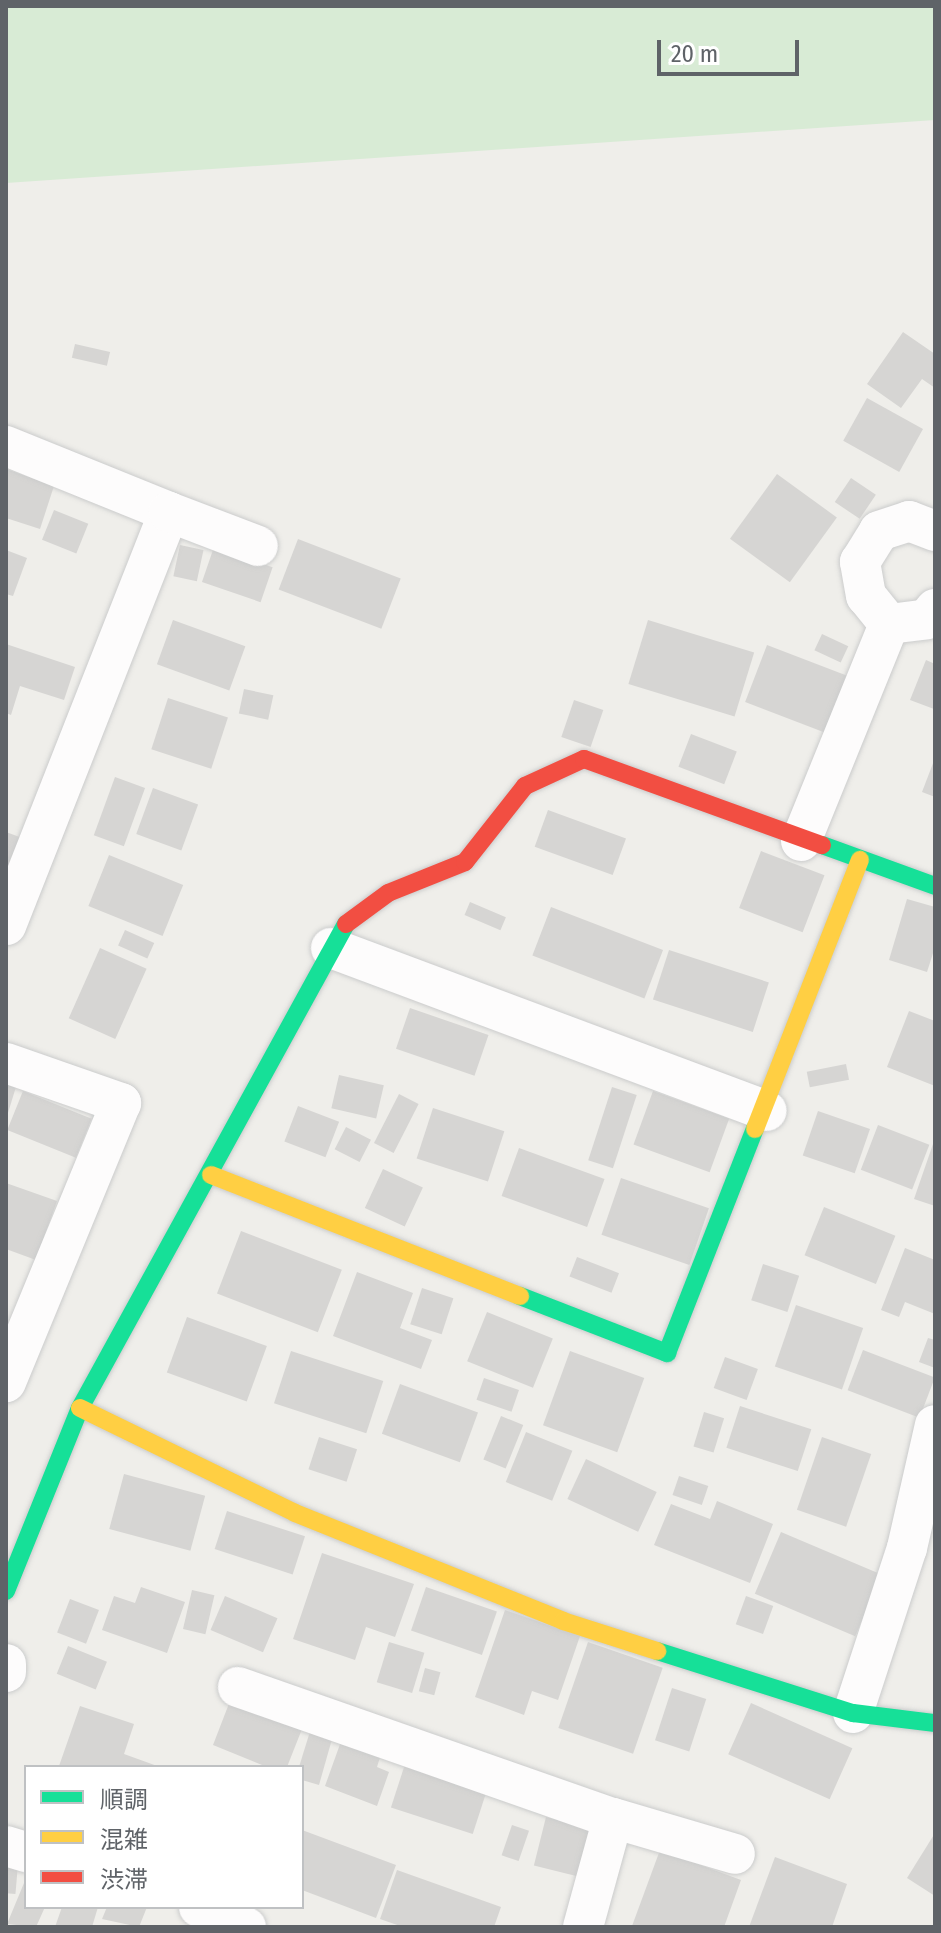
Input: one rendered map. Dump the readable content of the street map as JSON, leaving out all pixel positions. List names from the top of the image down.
{
  "legend": ["順調", "混雑", "渋滞"],
  "scale_bar": "20 m"
}
